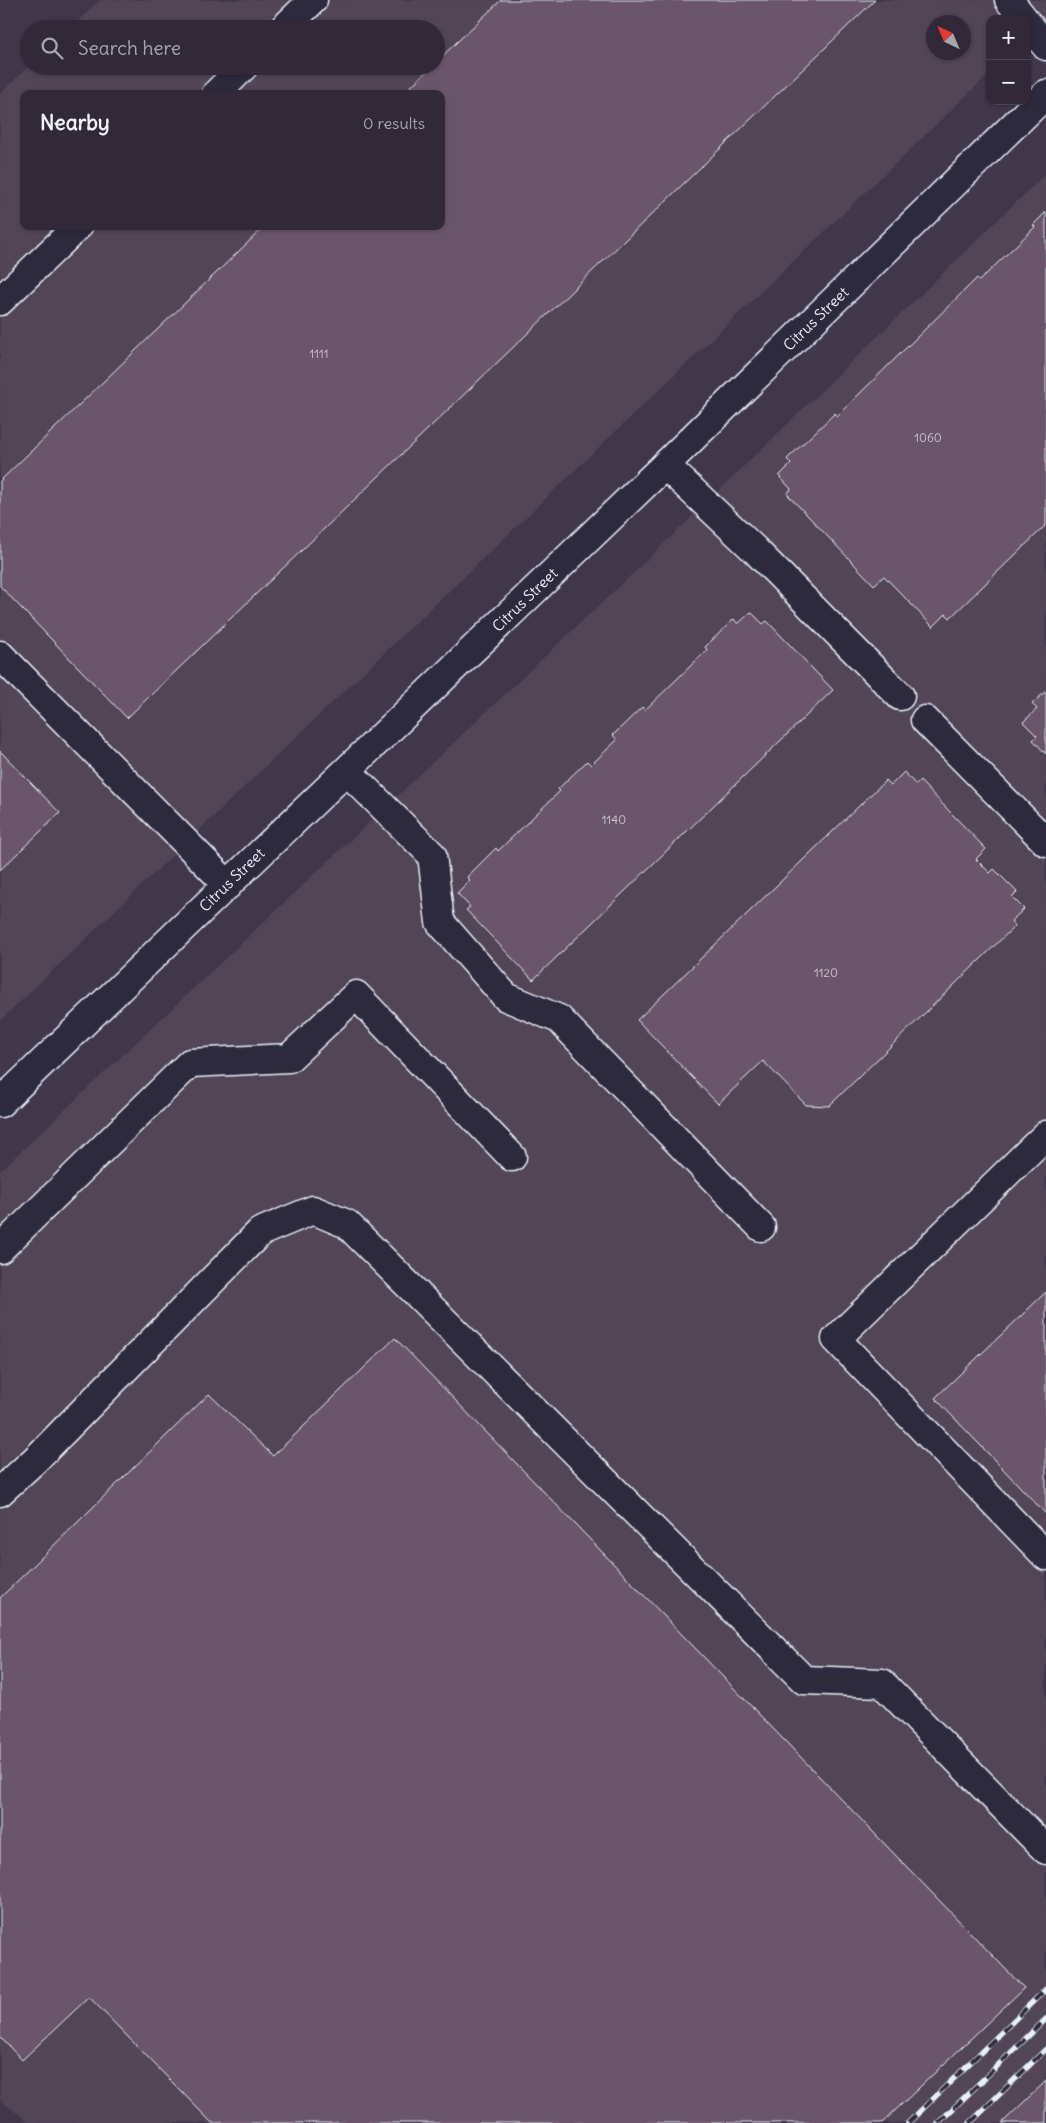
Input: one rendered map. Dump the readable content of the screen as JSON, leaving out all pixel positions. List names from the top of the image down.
{
  "streets": {
    "street": ["Citrus Street"]
  },
  "house_numbers": [
    "1111",
    "1060",
    "1140",
    "1120"
  ],
  "north": "top left",
  "page": {
    "map_buttons": ["+", "−"],
    "search": "Search here",
    "heading": ["Nearby", "0 results"]
  }
}
